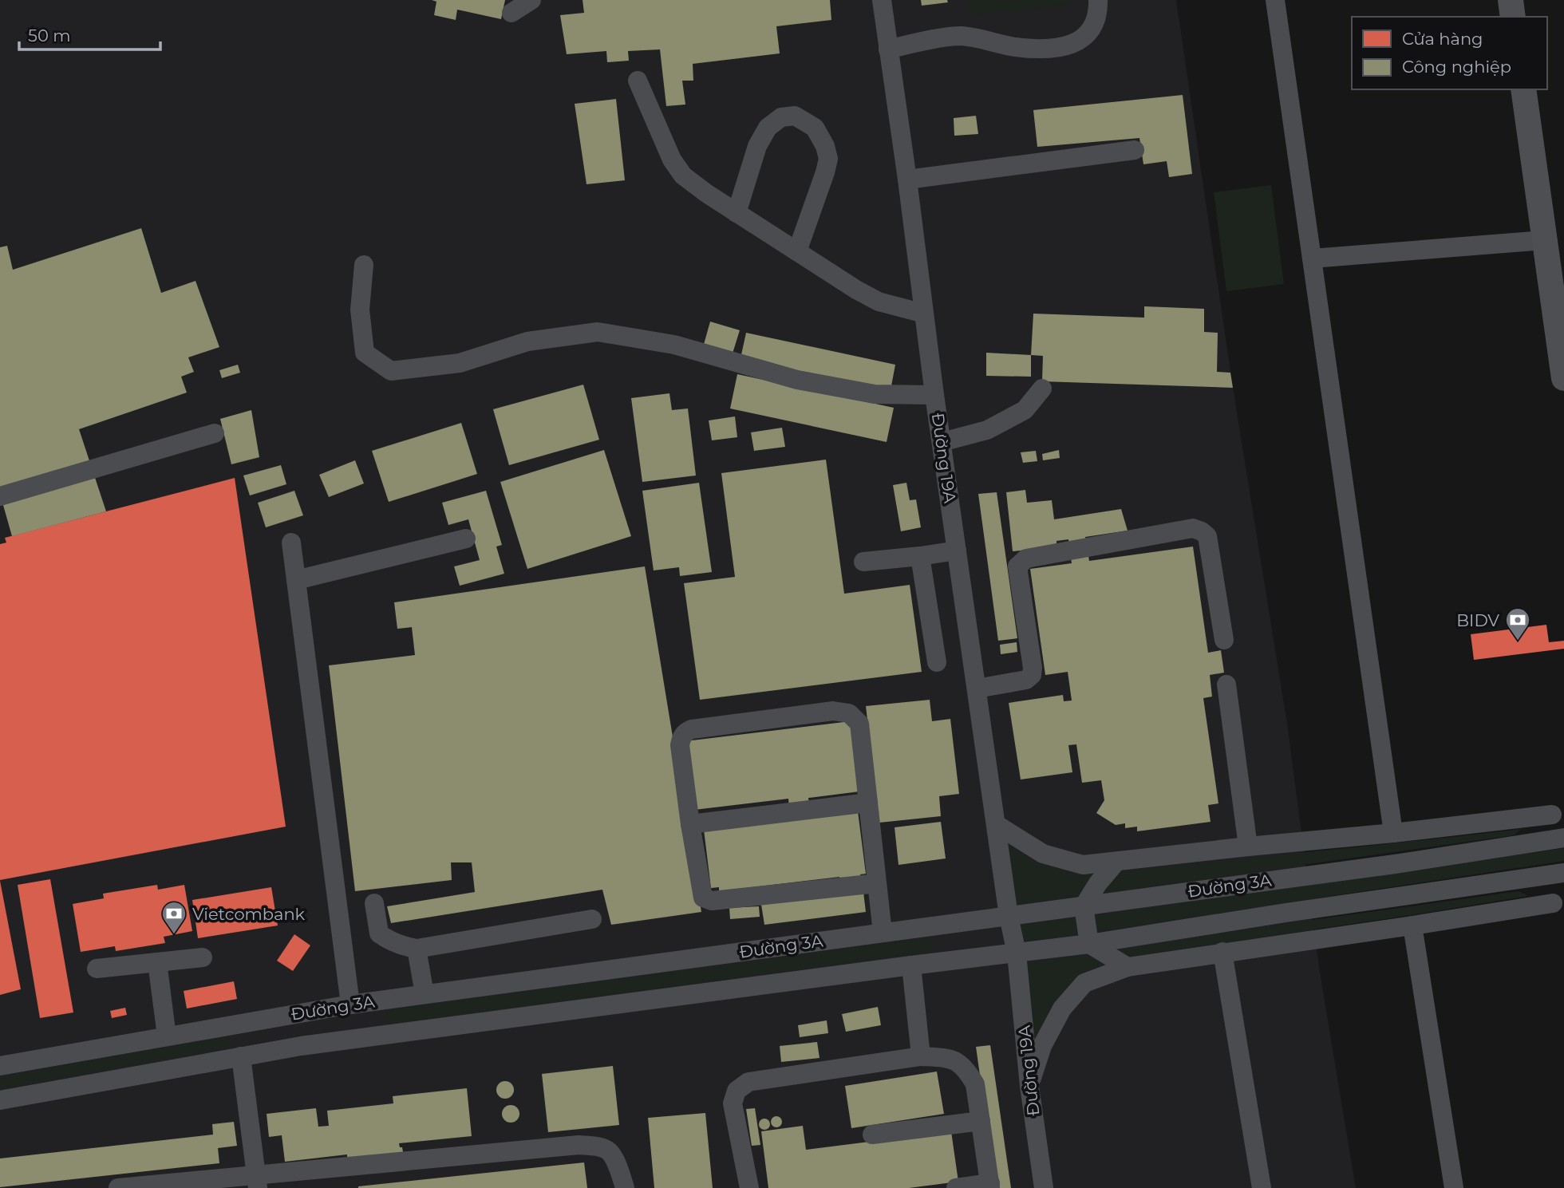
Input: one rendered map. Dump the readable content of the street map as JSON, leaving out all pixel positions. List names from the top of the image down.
{
  "streets": {
    "street": ["Đường 19A", "Đường 3A"]
  },
  "crossings": [
    ["Đường 19A", "Đường 3A"]
  ],
  "places": {
    "bank": ["BIDV", "Vietcombank"]
  },
  "legend": ["Cửa hàng", "Công nghiệp"],
  "scale_bar": "50 m"
}
